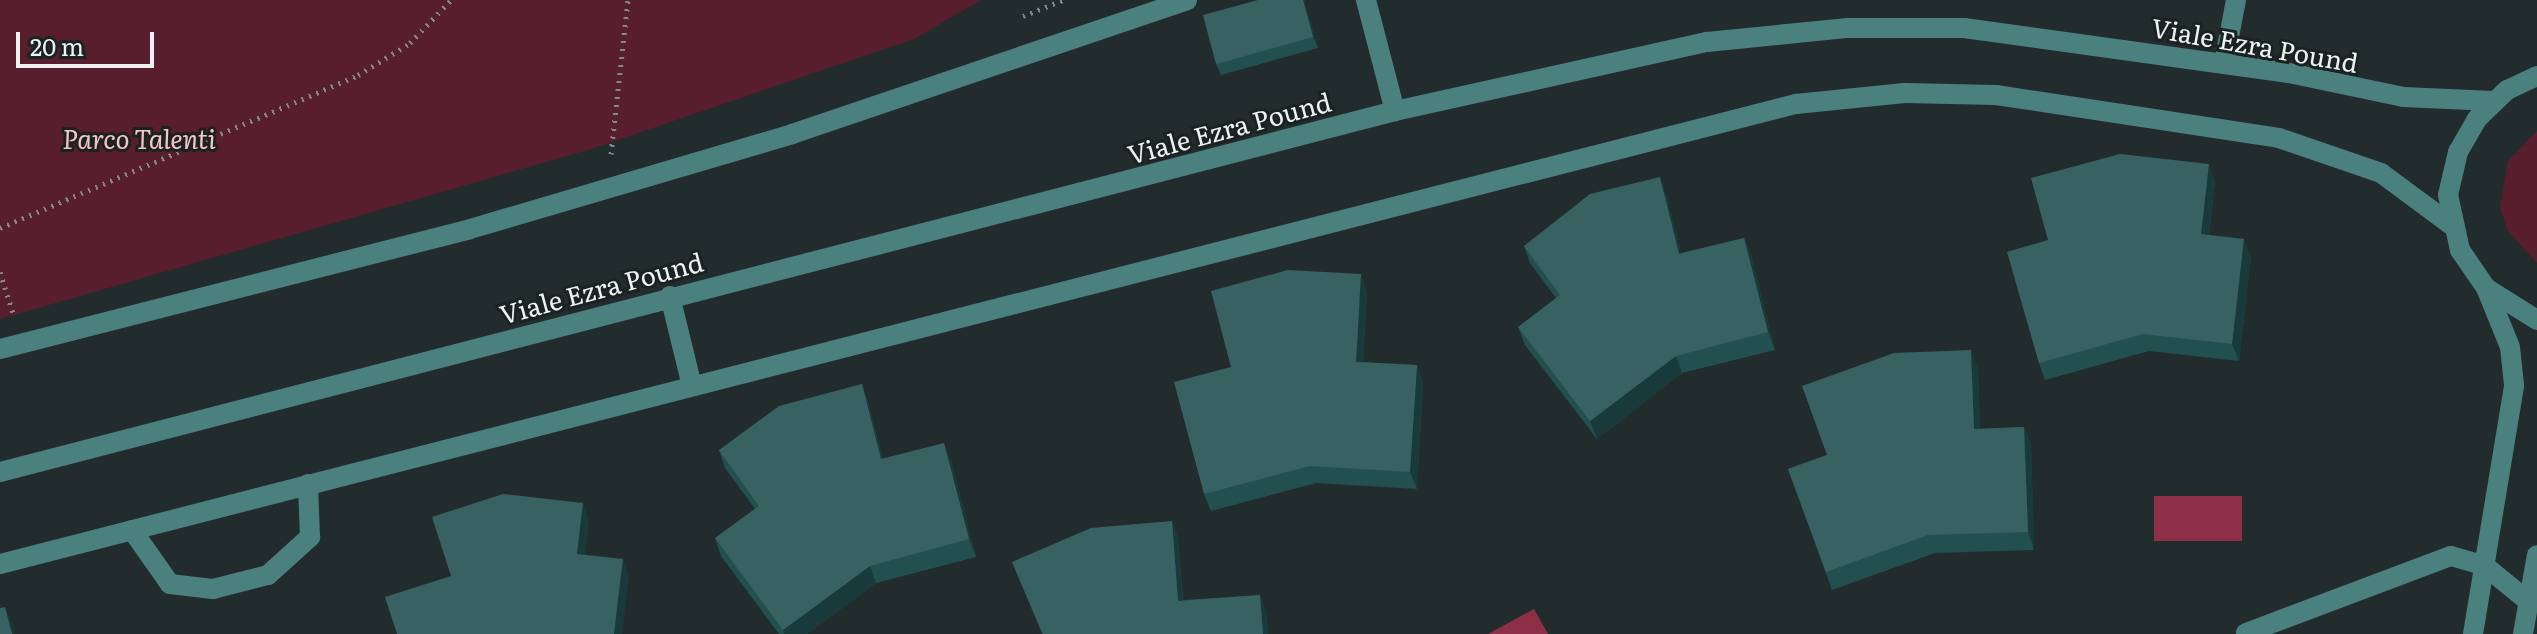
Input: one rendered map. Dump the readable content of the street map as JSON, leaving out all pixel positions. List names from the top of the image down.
{
  "streets": {
    "street": ["Viale Ezra Pound"]
  },
  "parks": ["Parco Talenti"],
  "scale_bar": "20 m"
}
